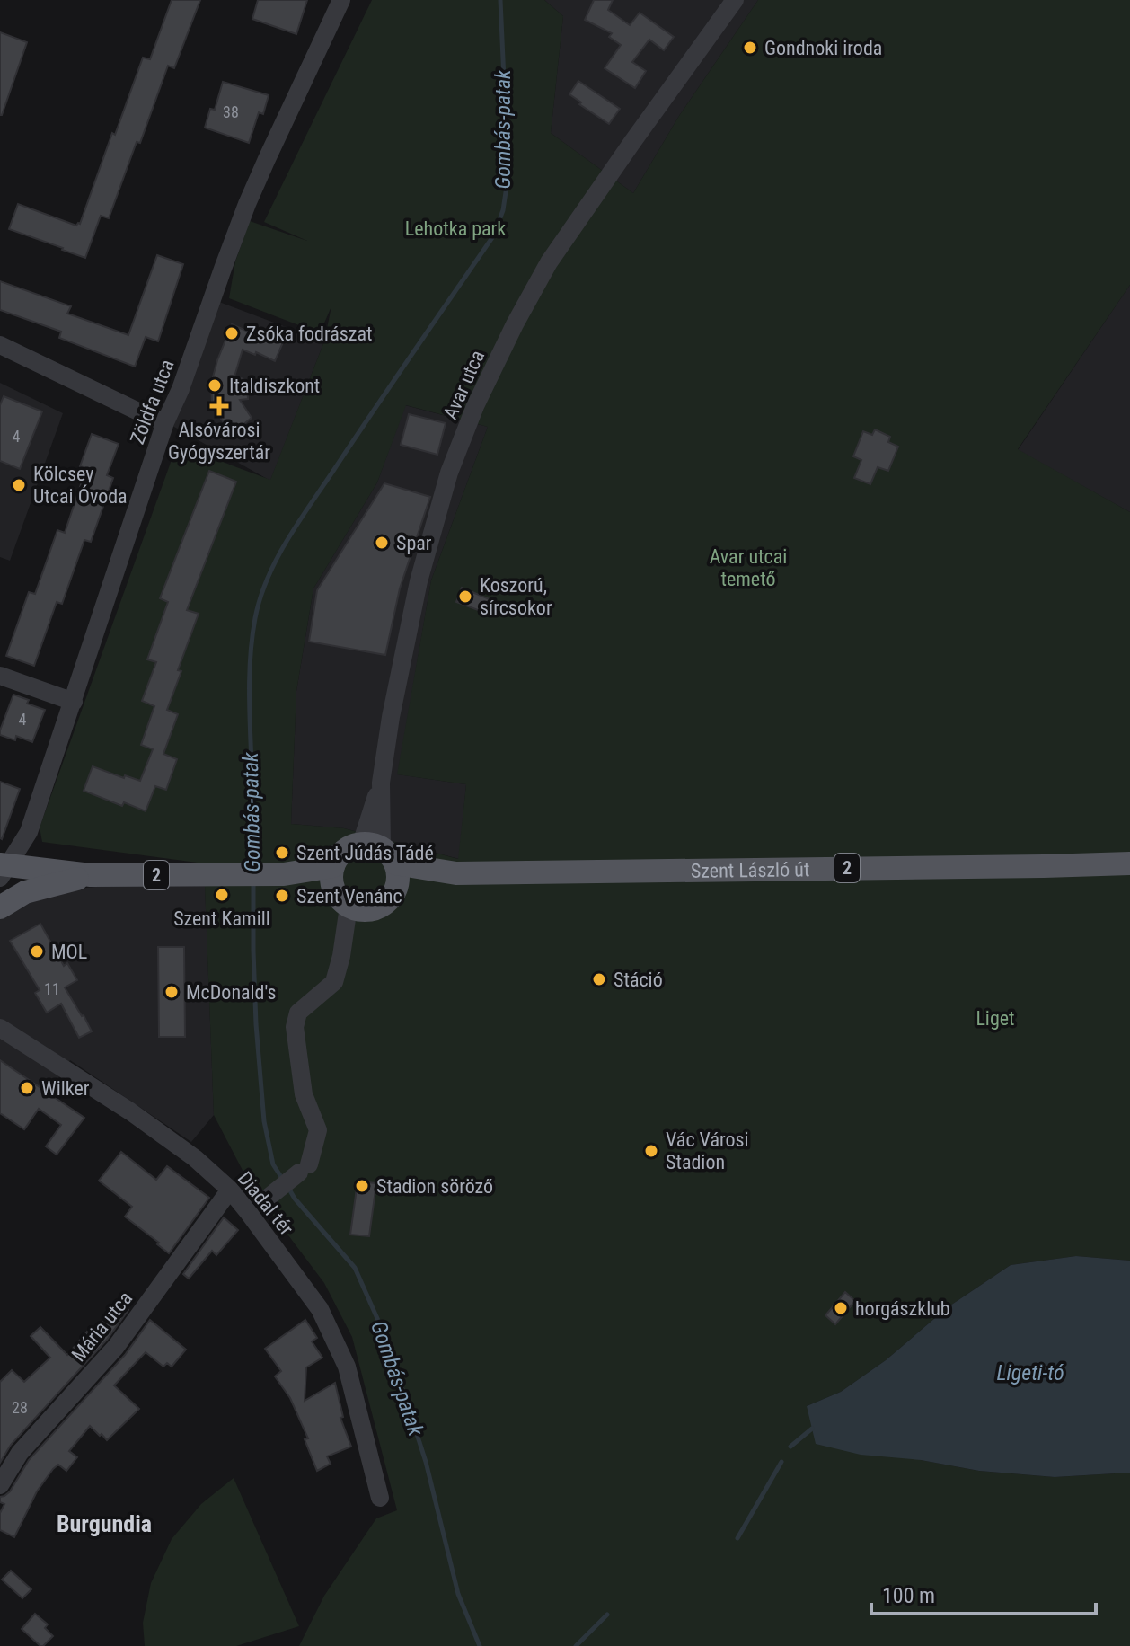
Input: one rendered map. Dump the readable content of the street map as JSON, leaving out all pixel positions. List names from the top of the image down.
{
  "streets": {
    "main road": ["2", "Szent László út"],
    "street": [
      "Avar utca",
      "Zöldfa utca",
      "Diadal tér",
      "Mária utca"
    ]
  },
  "crossings": [
    ["Avar utca", "2"],
    ["Avar utca", "Szent László út"],
    ["Zöldfa utca", "2"],
    ["2", "Szent László út"],
    ["Diadal tér", "Mária utca"]
  ],
  "districts": ["Burgundia"],
  "water": ["Gombás-patak", "Ligeti-tó"],
  "parks": ["Lehotka park", "Avar utcai temető", "Liget"],
  "places": {
    "other": [
      "Gondnoki iroda",
      "Zsóka fodrászat",
      "Italdiszkont",
      "Kölcsey Utcai Óvoda",
      "Spar",
      "Koszorú, sírcsokor",
      "Szent Júdás Tádé",
      "Szent Kamill",
      "Szent Venánc",
      "MOL",
      "Stáció",
      "McDonald's",
      "Wilker",
      "Vác Városi Stadion",
      "Stadion söröző",
      "horgászklub"
    ],
    "health": ["Alsóvárosi Gyógyszertár"]
  },
  "house_numbers": [
    "38",
    "4",
    "4",
    "11",
    "28"
  ],
  "scale_bar": "100 m"
}
